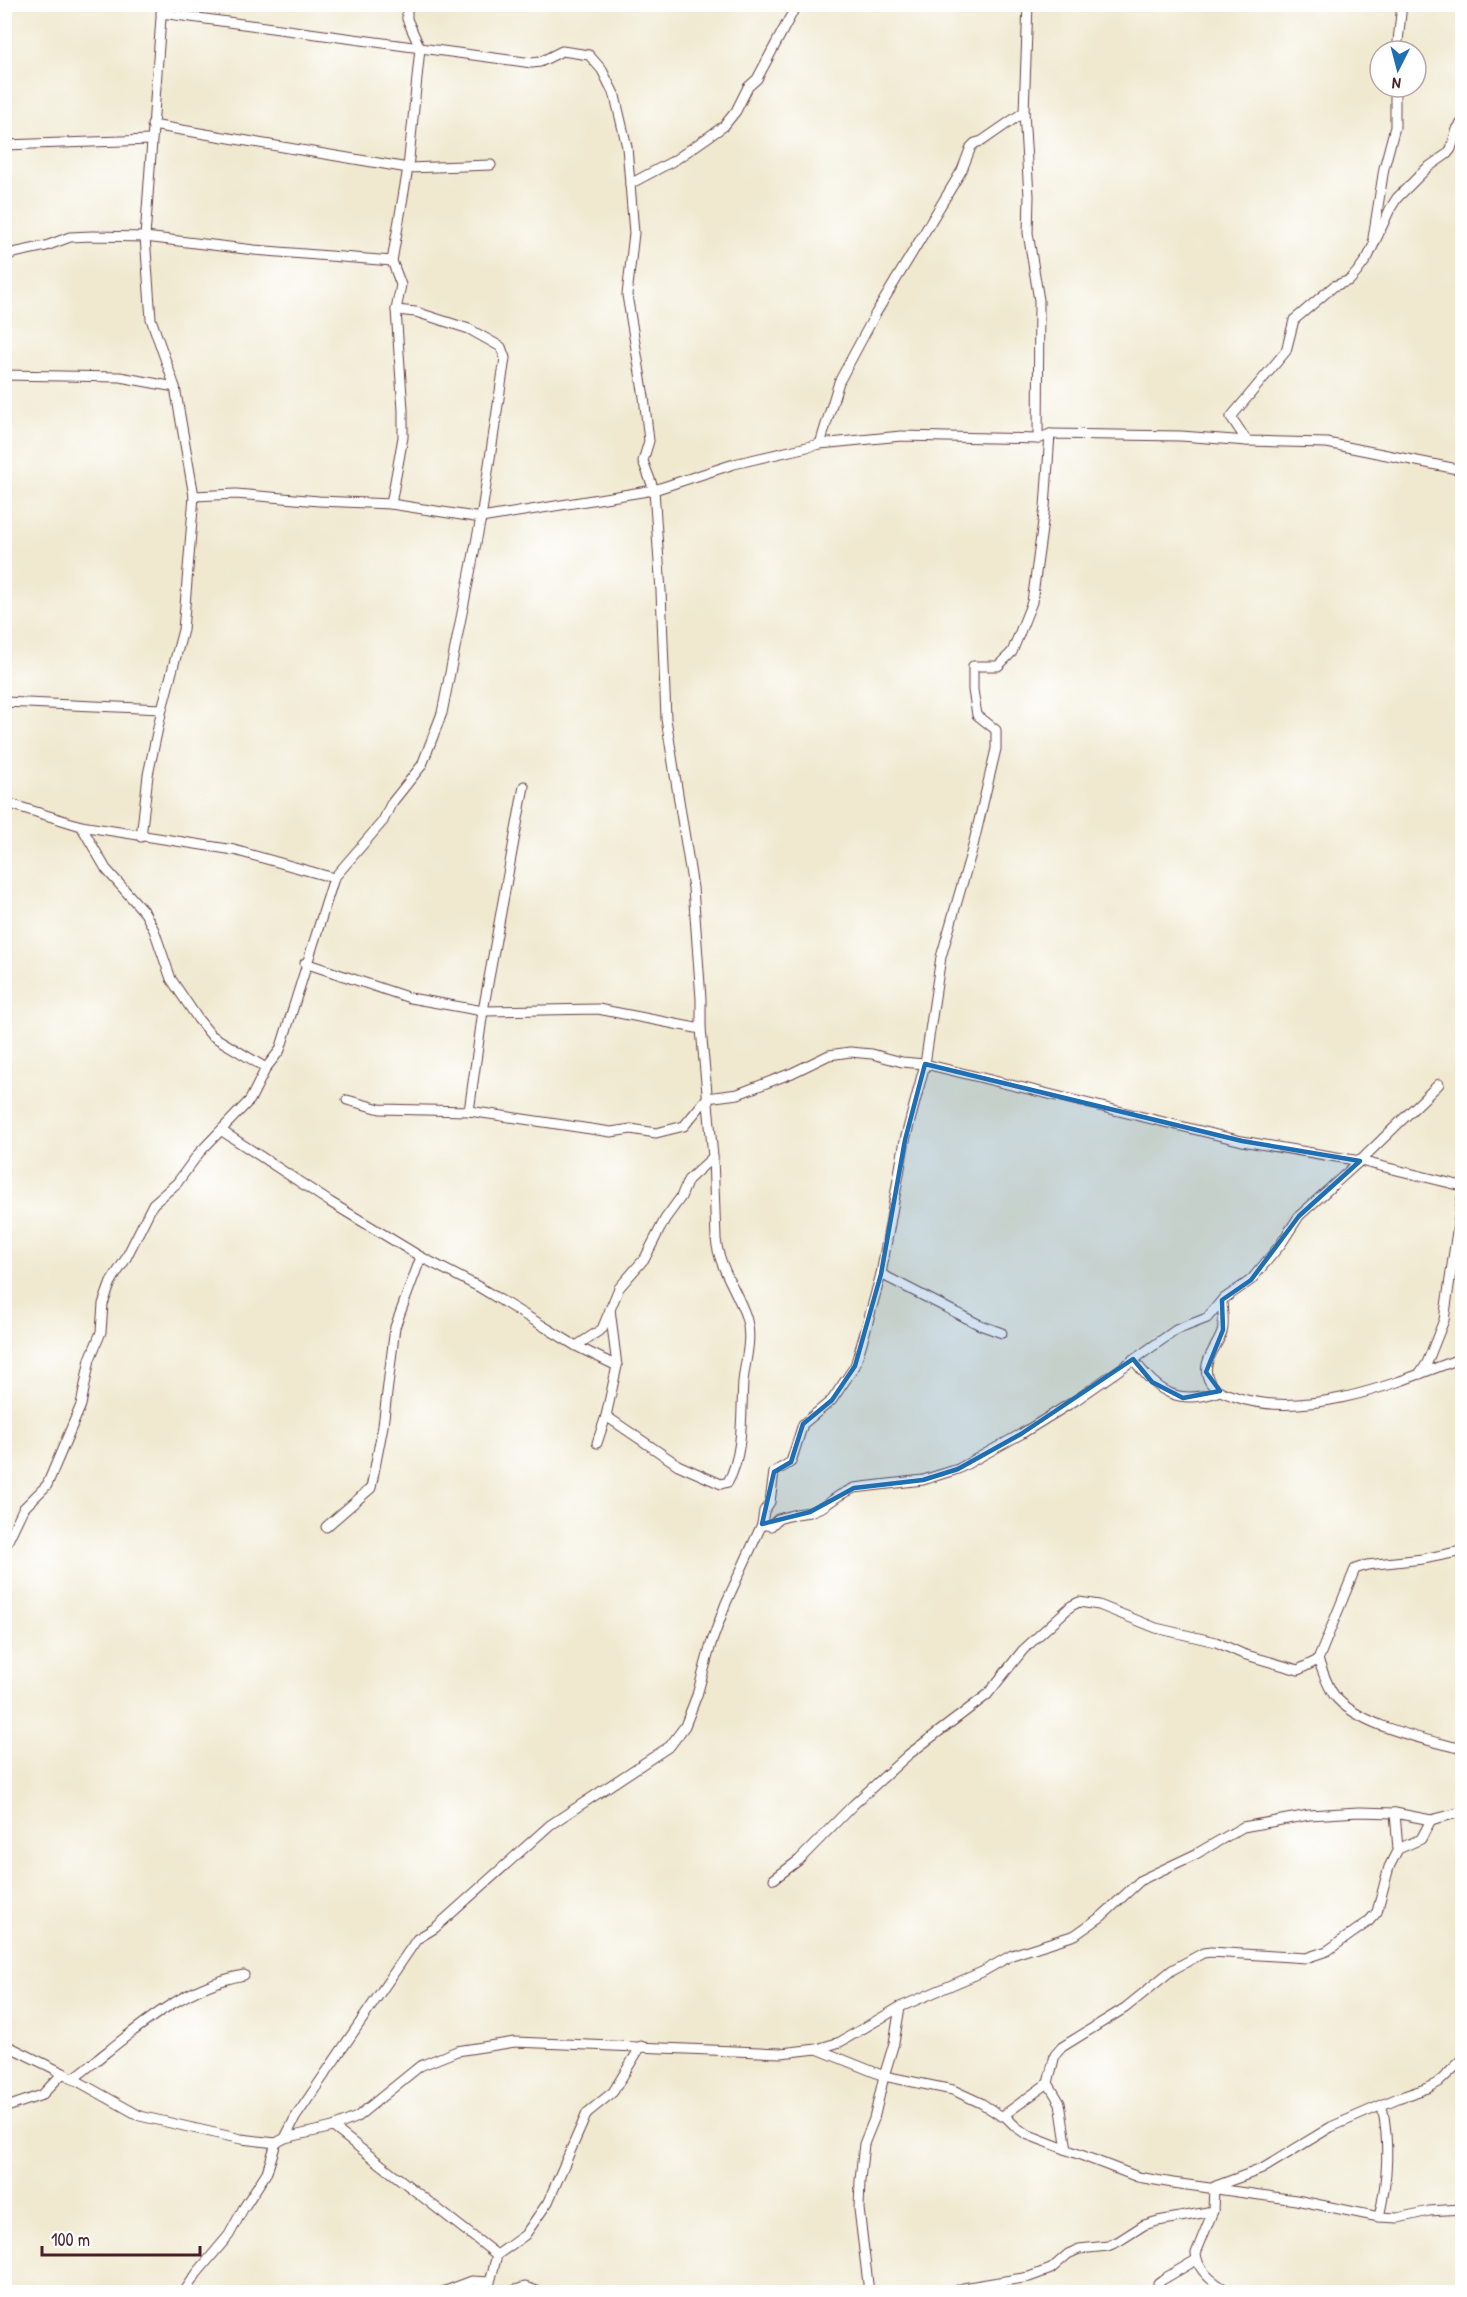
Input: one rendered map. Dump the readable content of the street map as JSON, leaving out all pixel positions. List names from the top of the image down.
{
  "scale_bar": "100 m",
  "north": "bottom"
}
